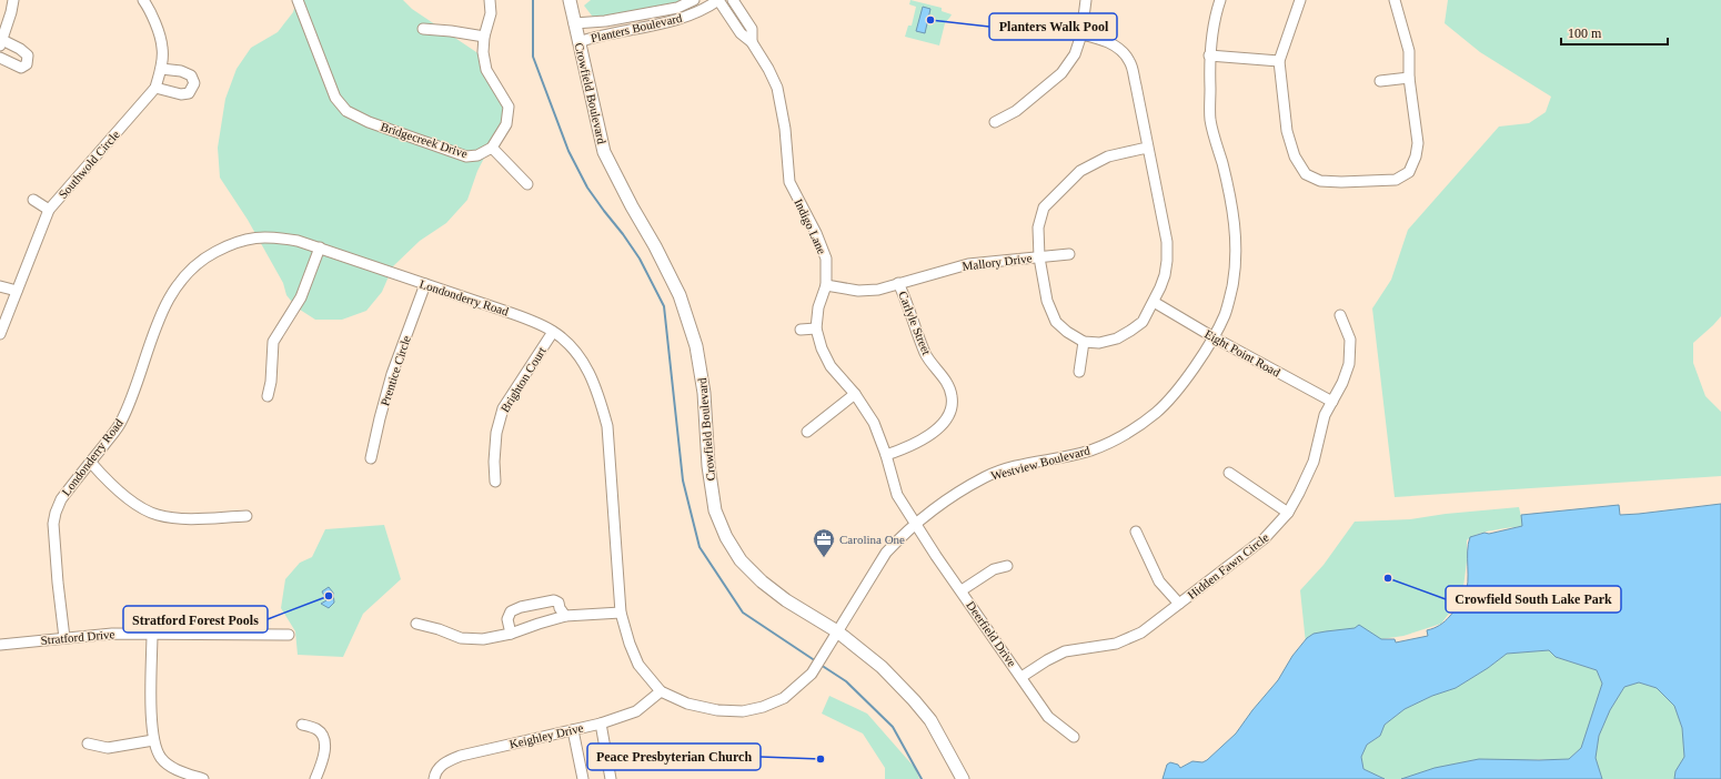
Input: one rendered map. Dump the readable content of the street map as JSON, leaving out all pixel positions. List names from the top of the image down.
{
  "streets": {
    "main road": ["Crowfield Boulevard"],
    "street": [
      "Planters Boulevard",
      "Bridgecreek Drive",
      "Southwold Circle",
      "Indigo Lane",
      "Mallory Drive",
      "Londonderry Road",
      "Carlyle Street",
      "Eight Point Road",
      "Prentice Circle",
      "Brighton Court",
      "Westview Boulevard",
      "Hidden Fawn Circle",
      "Deerfield Drive",
      "Stratford Drive",
      "Keighley Drive"
    ]
  },
  "crossings": [
    ["Planters Boulevard", "Crowfield Boulevard"],
    ["Planters Boulevard", "Indigo Lane"],
    ["Crowfield Boulevard", "Londonderry Road"],
    ["Crowfield Boulevard", "Westview Boulevard"],
    ["Indigo Lane", "Mallory Drive"],
    ["Indigo Lane", "Carlyle Street"],
    ["Indigo Lane", "Westview Boulevard"],
    ["Indigo Lane", "Deerfield Drive"],
    ["Mallory Drive", "Carlyle Street"],
    ["Londonderry Road", "Prentice Circle"],
    ["Londonderry Road", "Brighton Court"],
    ["Londonderry Road", "Westview Boulevard"],
    ["Londonderry Road", "Stratford Drive"],
    ["Londonderry Road", "Keighley Drive"],
    ["Eight Point Road", "Westview Boulevard"],
    ["Eight Point Road", "Hidden Fawn Circle"],
    ["Westview Boulevard", "Deerfield Drive"],
    ["Hidden Fawn Circle", "Deerfield Drive"]
  ],
  "places": {
    "other": [
      "Planters Walk Pool",
      "Crowfield South Lake Park",
      "Stratford Forest Pools",
      "Peace Presbyterian Church"
    ],
    "office": ["Carolina One"]
  },
  "scale_bar": "100 m"
}
